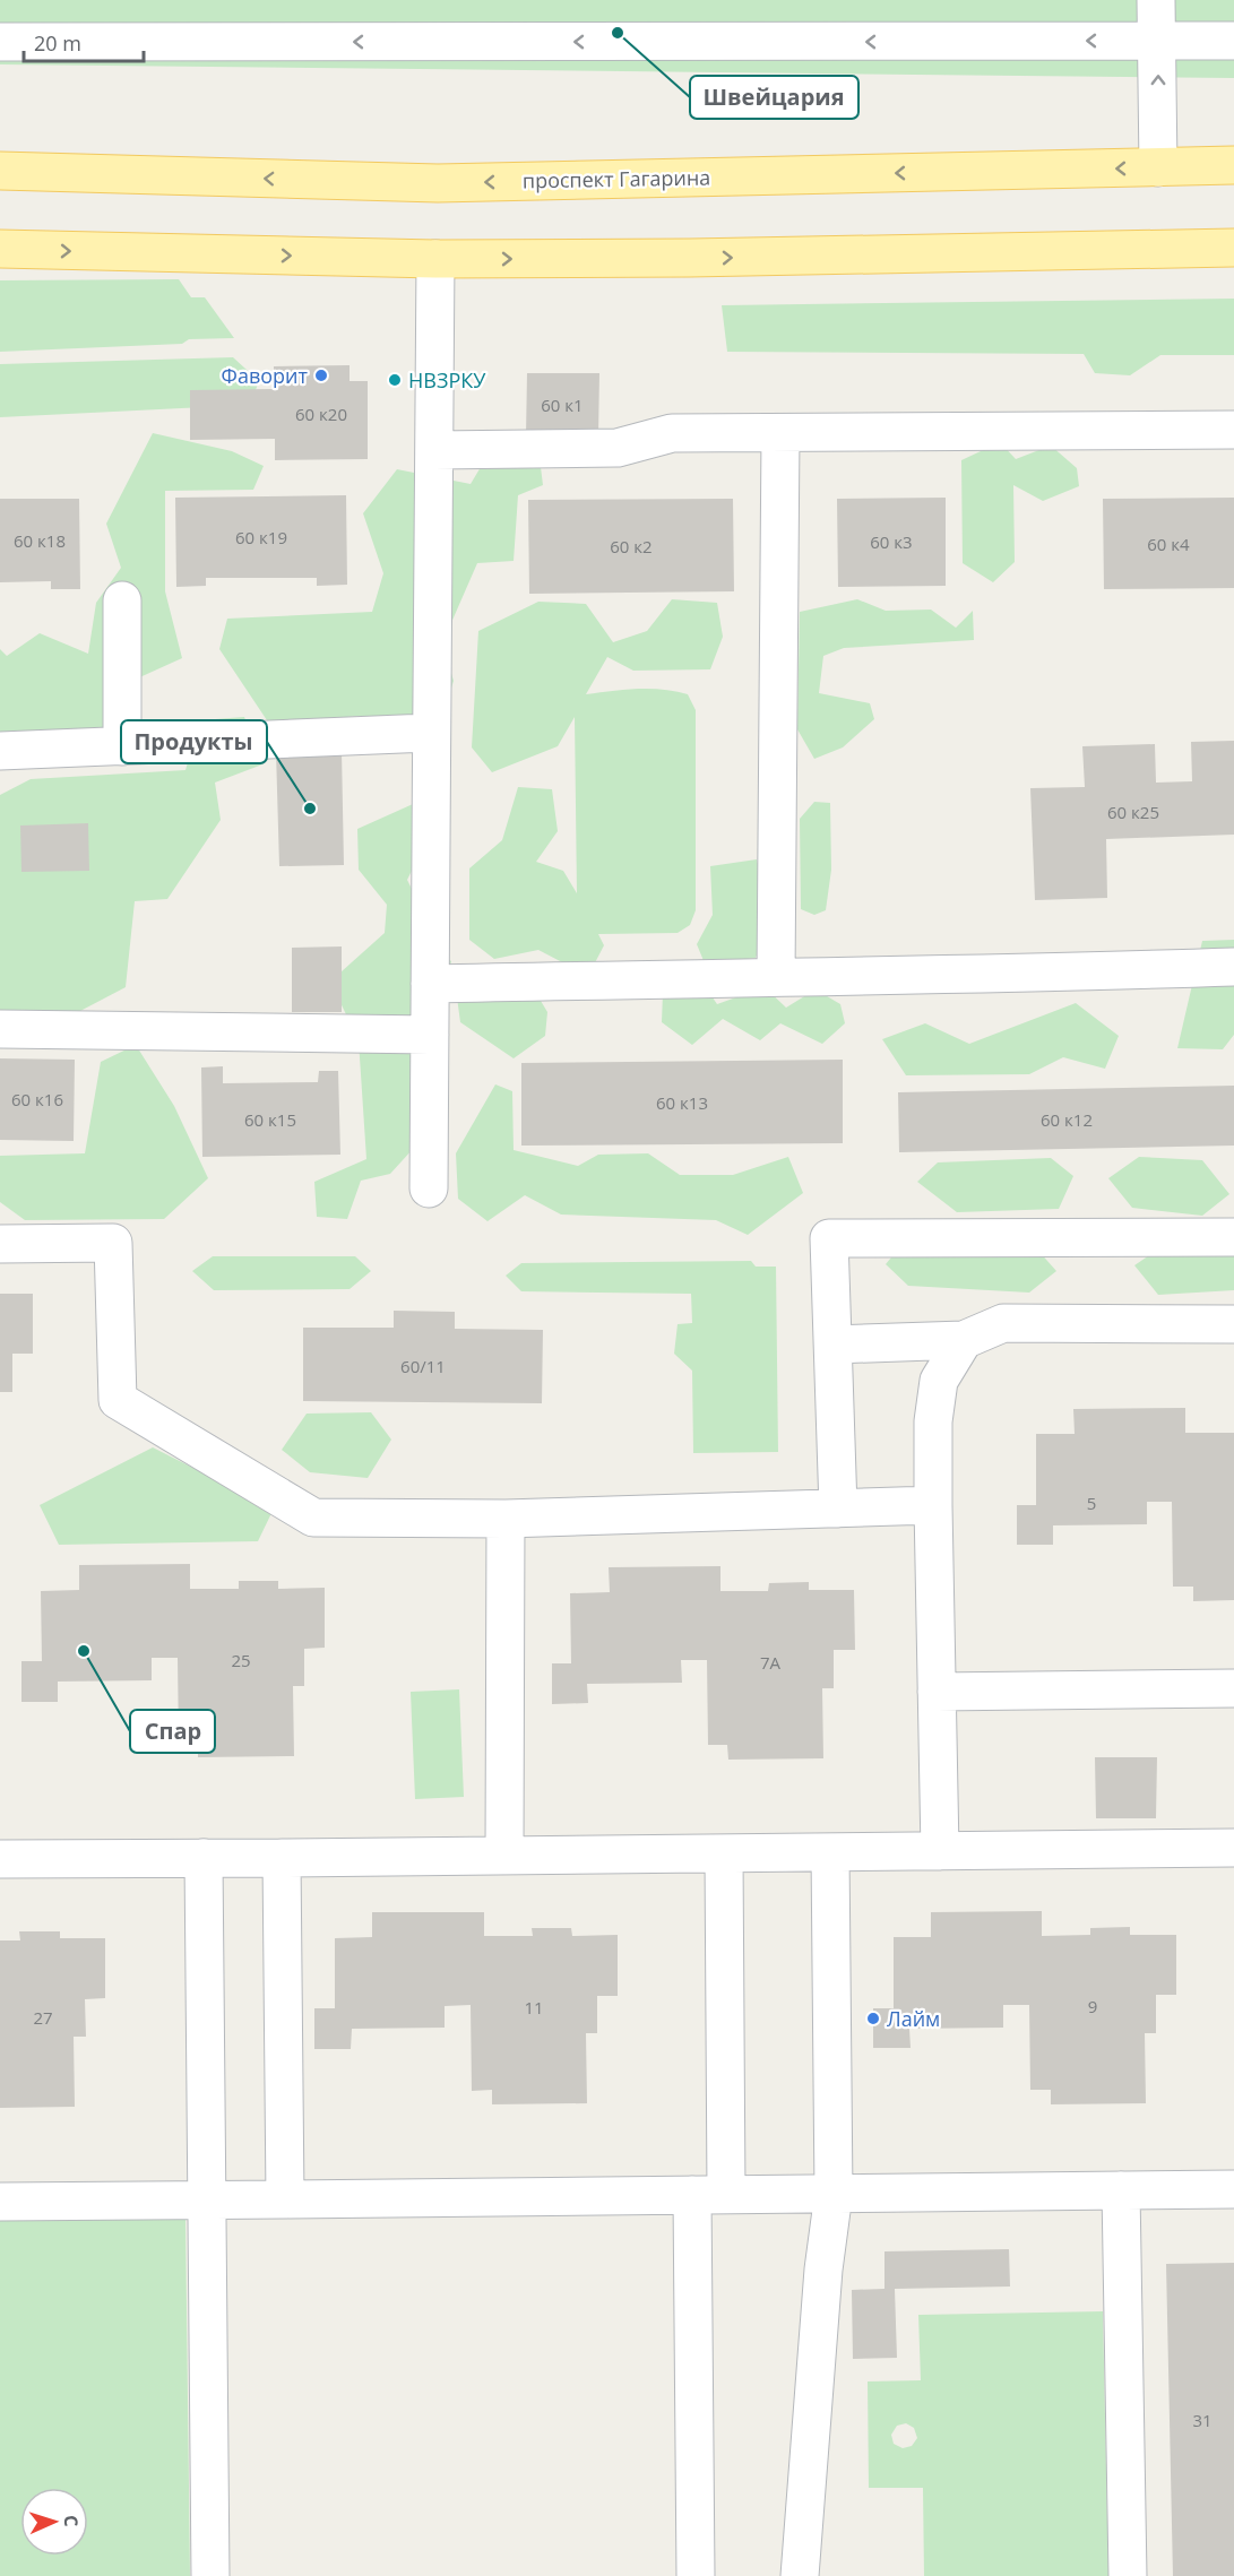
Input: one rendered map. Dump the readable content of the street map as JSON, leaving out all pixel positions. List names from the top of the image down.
{
  "streets": {
    "main road": ["проспект Гагарина"]
  },
  "places": [
    "Швейцария",
    "Фаворит",
    "НВЗРКУ",
    "Продукты",
    "Спар",
    "Лайм"
  ],
  "house_numbers": [
    "60 к1",
    "60 к20",
    "60 к19",
    "60 к18",
    "60 к3",
    "60 к4",
    "60 к2",
    "60 к25",
    "60 к16",
    "60 к13",
    "60 к15",
    "60 к12",
    "60/11",
    "5",
    "25",
    "7А",
    "9",
    "11",
    "27",
    "31"
  ],
  "scale_bar": "20 m",
  "north": "right"
}
